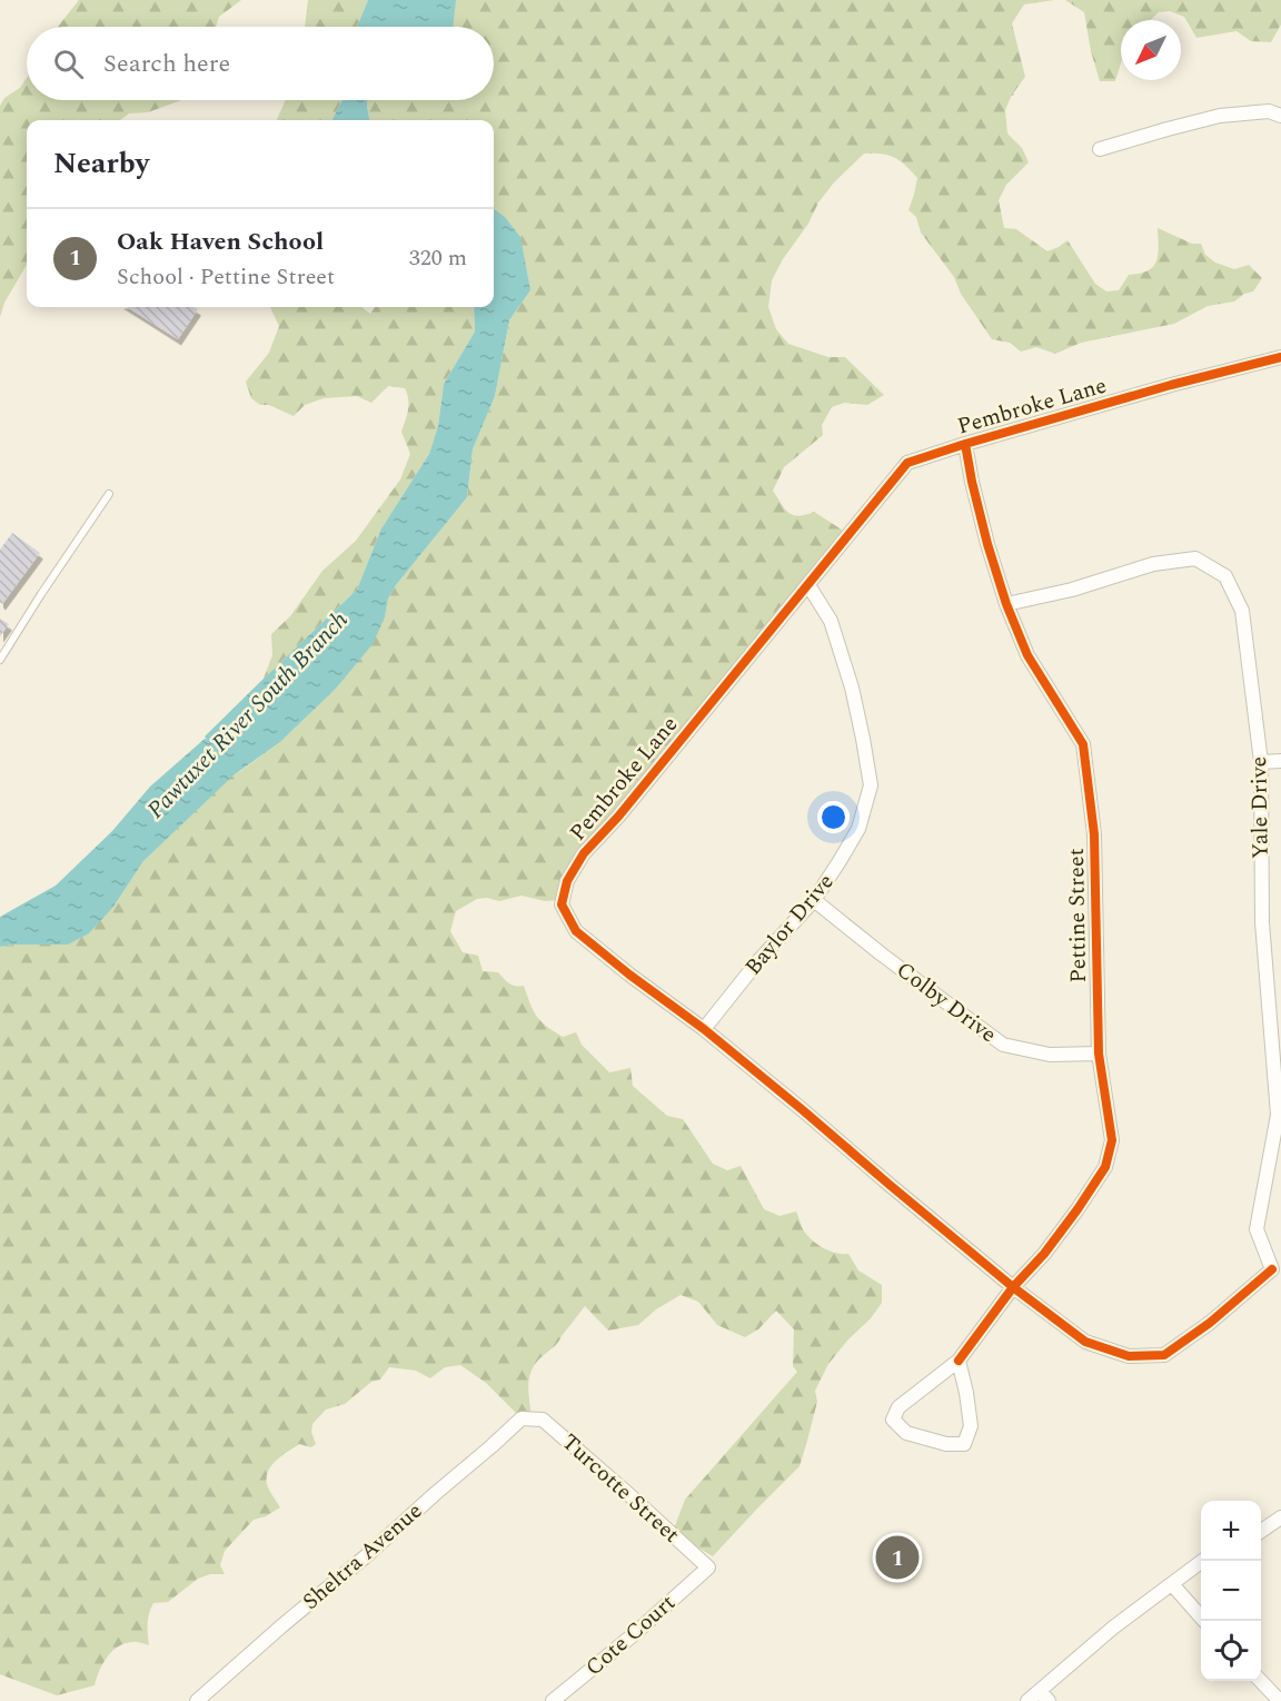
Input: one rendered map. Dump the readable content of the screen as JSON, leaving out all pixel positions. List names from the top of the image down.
{
  "streets": {
    "street": [
      "Pembroke Lane",
      "Yale Drive",
      "Pettine Street",
      "Baylor Drive",
      "Colby Drive",
      "Turcotte Street",
      "Sheltra Avenue",
      "Cote Court"
    ]
  },
  "crossings": [
    ["Pembroke Lane", "Yale Drive"],
    ["Pembroke Lane", "Pettine Street"],
    ["Pembroke Lane", "Baylor Drive"],
    ["Yale Drive", "Pettine Street"],
    ["Pettine Street", "Colby Drive"],
    ["Baylor Drive", "Colby Drive"],
    ["Turcotte Street", "Sheltra Avenue"],
    ["Turcotte Street", "Cote Court"]
  ],
  "water": ["Pawtuxet River South Branch"],
  "north": "bottom left",
  "page": {
    "search": "Search here",
    "heading": "Nearby",
    "list": [
      {
        "mark": "1",
        "name": "Oak Haven School",
        "note": "School · Pettine Street",
        "value": "320 m"
      }
    ],
    "map_buttons": ["+", "−"],
    "pins": "1"
  }
}
